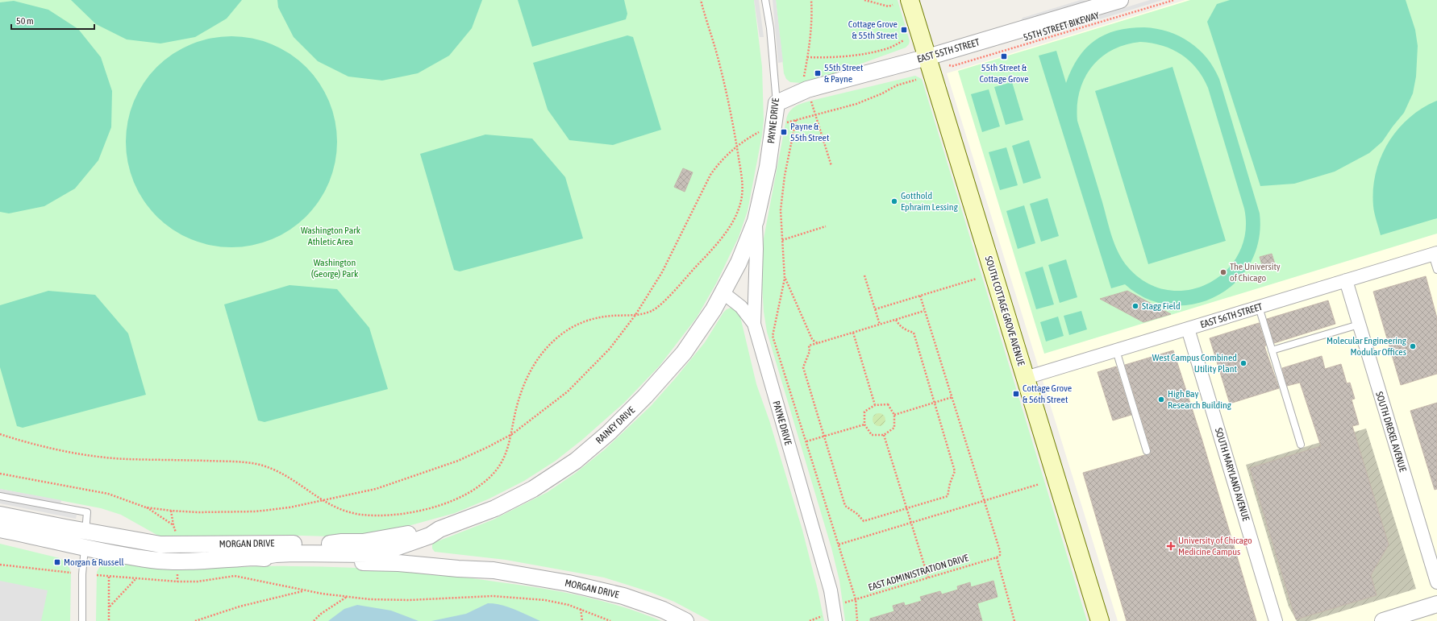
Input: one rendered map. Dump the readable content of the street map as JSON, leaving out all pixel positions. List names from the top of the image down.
{
  "streets": {
    "main road": ["SOUTH COTTAGE GROVE AVENUE"],
    "street": [
      "EAST 55TH STREET",
      "PAYNE DRIVE",
      "EAST 56TH STREET",
      "RAINEY DRIVE",
      "SOUTH DREXEL AVENUE",
      "SOUTH MARYLAND AVENUE",
      "MORGAN DRIVE"
    ],
    "path": ["55TH STREET BIKEWAY", "EAST ADMINISTRATION DRIVE"]
  },
  "crossings": [
    ["EAST 55TH STREET", "PAYNE DRIVE"],
    ["EAST 55TH STREET", "SOUTH COTTAGE GROVE AVENUE"],
    ["PAYNE DRIVE", "RAINEY DRIVE"],
    ["SOUTH COTTAGE GROVE AVENUE", "EAST 56TH STREET"],
    ["EAST 56TH STREET", "SOUTH DREXEL AVENUE"],
    ["EAST 56TH STREET", "SOUTH MARYLAND AVENUE"],
    ["RAINEY DRIVE", "MORGAN DRIVE"]
  ],
  "parks": ["Washington Park Athletic Area", "Washington (George) Park"],
  "places": {
    "transit": [
      "Cottage Grove & 55th Street",
      "55th Street & Cottage Grove",
      "55th Street & Payne",
      "Payne & 55th Street",
      "Cottage Grove & 56th Street",
      "Morgan & Russell"
    ],
    "other": [
      "Gotthold Ephraim Lessing",
      "The University of Chicago",
      "Stagg Field",
      "Molecular Engineering Modular Offices",
      "West Campus Combined Utility Plant",
      "High Bay Research Building"
    ],
    "health": ["University of Chicago Medicine Campus"]
  },
  "scale_bar": "50 m"
}
